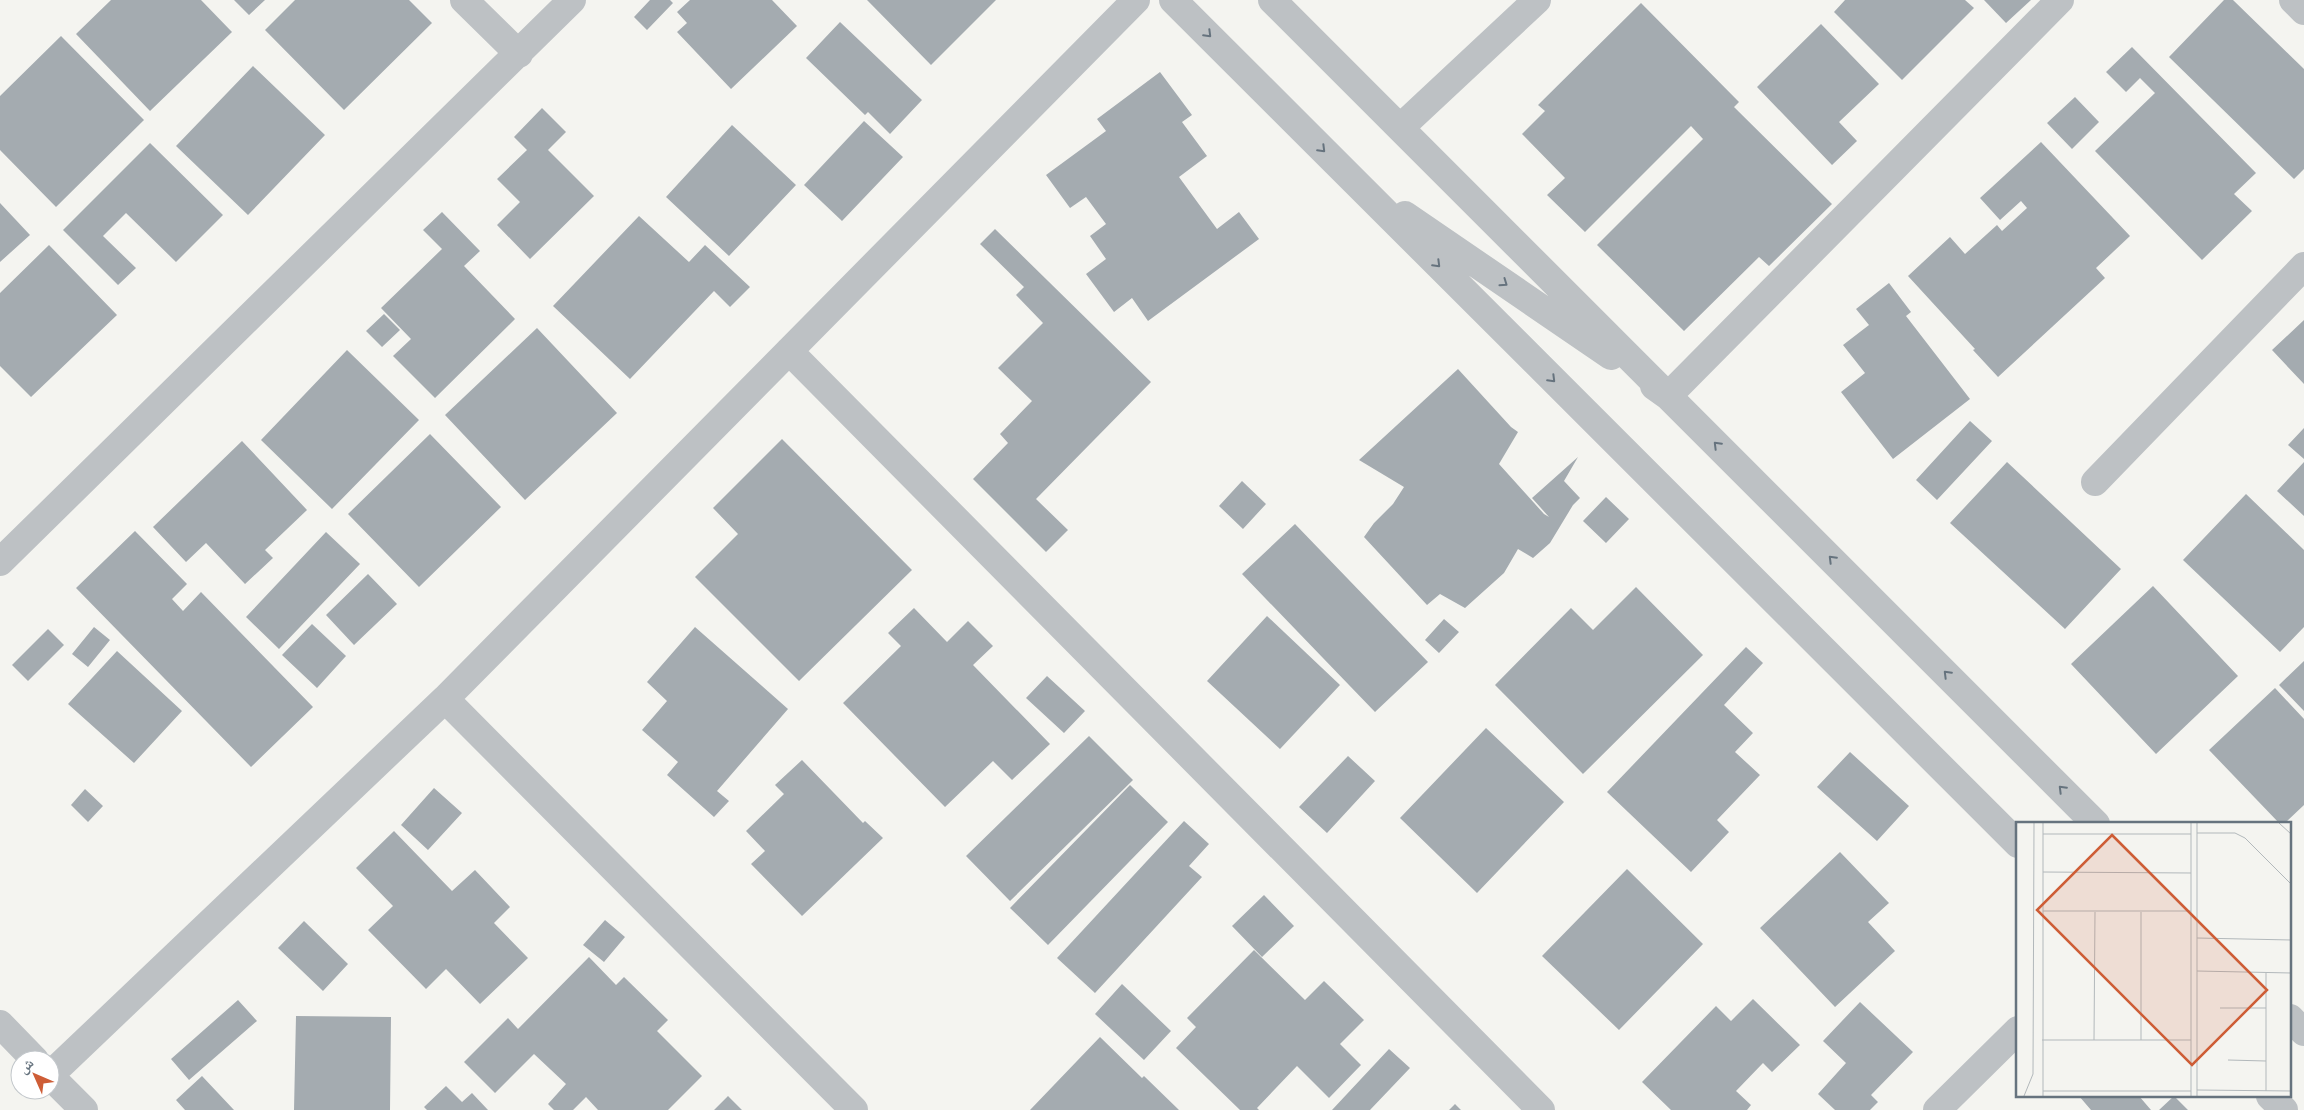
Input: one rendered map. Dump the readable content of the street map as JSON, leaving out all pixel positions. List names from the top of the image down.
{
  "north": "top left"
}
